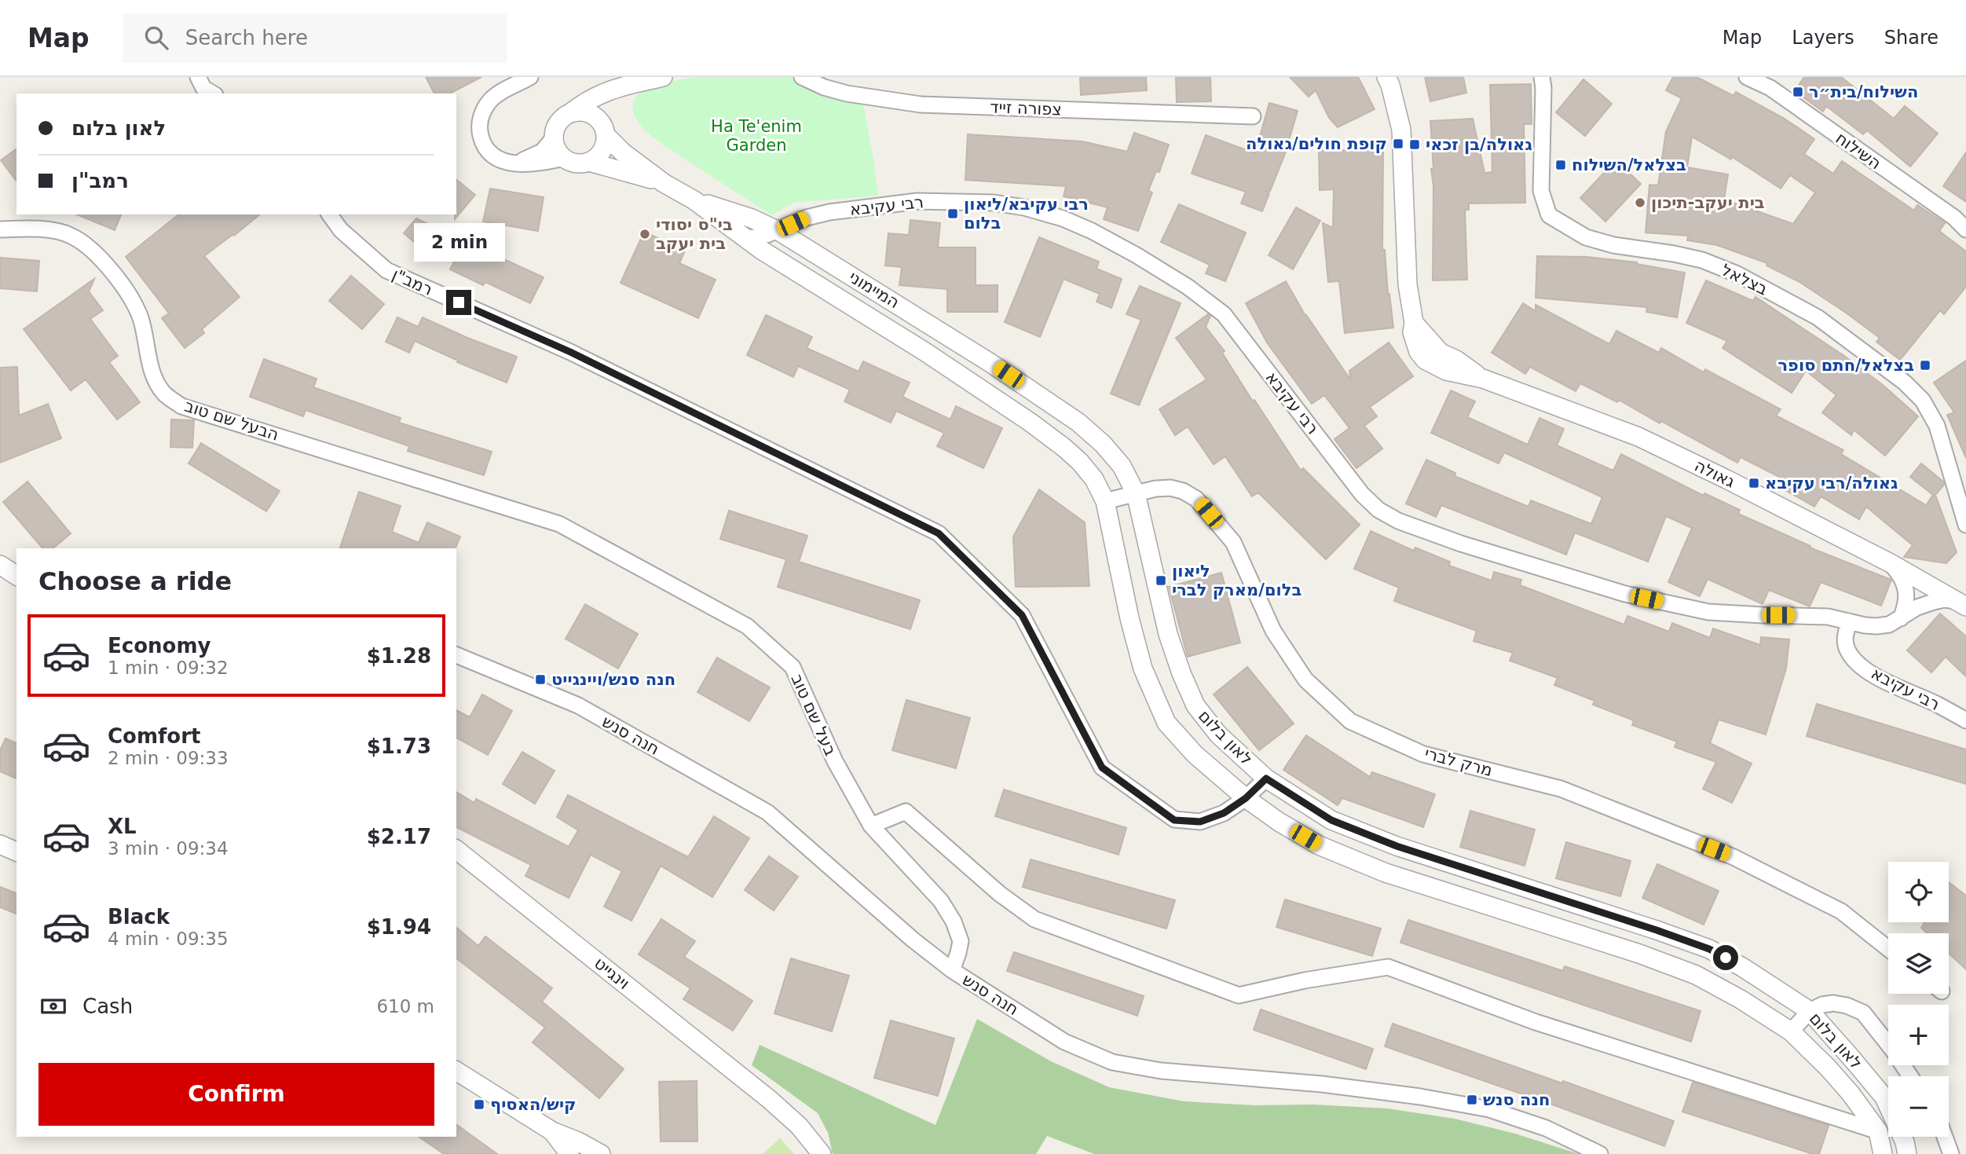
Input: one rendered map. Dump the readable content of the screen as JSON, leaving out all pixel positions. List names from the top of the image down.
{
  "streets": {
    "street": [
      "צפורה זייד",
      "השילוח",
      "רבי עקיבא",
      "בצלאל",
      "רמב\"ן",
      "המיימוני",
      "הבעל שם טוב",
      "גאולה",
      "בעל שם טוב",
      "חנה סנש",
      "לאון בלום",
      "מרק לברי",
      "וינגייט"
    ]
  },
  "crossings": [
    ["רבי עקיבא", "המיימוני"],
    ["רבי עקיבא", "גאולה"],
    ["רמב\"ן", "לאון בלום"],
    ["המיימוני", "לאון בלום"],
    ["הבעל שם טוב", "בעל שם טוב"],
    ["בעל שם טוב", "חנה סנש"],
    ["לאון בלום", "מרק לברי"]
  ],
  "parks": ["Ha Te'enim Garden"],
  "places": {
    "transit": [
      "השילוח/בית״ר",
      "קופת חולים/גאולה",
      "גאולה/בן זכאי",
      "בצלאל/השילוח",
      "רבי עקיבא/ליאון בלום",
      "בצלאל/חתם סופר",
      "גאולה/רבי עקיבא",
      "ליאון בלום/מארק לברי",
      "חנה סנש/ויינגייט",
      "חנה סנש",
      "קיש/האסיף"
    ],
    "other": ["בית יעקב-תיכון", "בי\"ס יסודי בית יעקב"]
  },
  "page": {
    "header": "Map",
    "search": "Search here",
    "nav": ["Map", "Layers", "Share"],
    "banner": ["לאון בלום", "רמב\"ן"],
    "bubble": "2 min",
    "heading": "Choose a ride",
    "list": [
      {
        "name": "Economy",
        "note": "1 min · 09:32",
        "value": "$1.28"
      },
      {
        "name": "Comfort",
        "note": "2 min · 09:33",
        "value": "$1.73"
      },
      {
        "name": "XL",
        "note": "3 min · 09:34",
        "value": "$2.17"
      },
      {
        "name": "Black",
        "note": "4 min · 09:35",
        "value": "$1.94"
      }
    ],
    "map_buttons": ["+", "−"],
    "pay": ["Cash", "610 m"],
    "buttons": "Confirm"
  }
}
